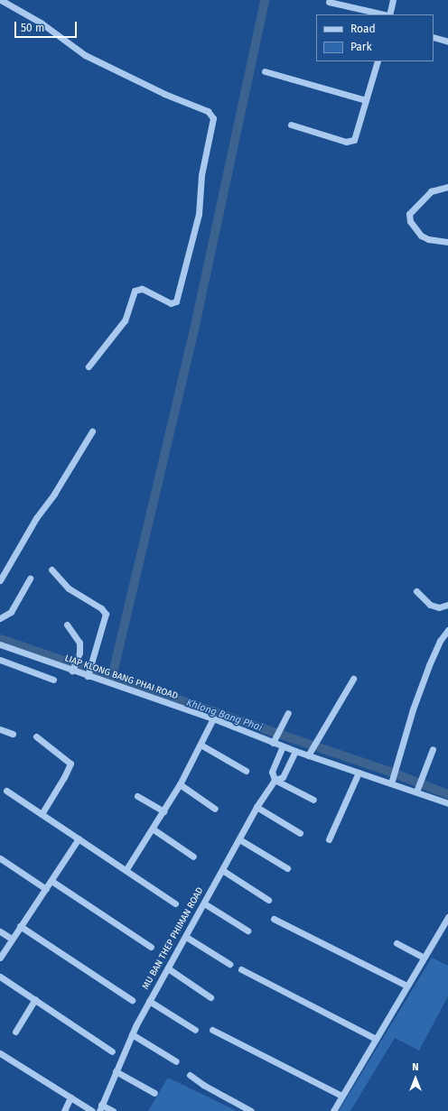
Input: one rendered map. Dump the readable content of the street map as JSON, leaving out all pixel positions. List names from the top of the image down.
{
  "streets": {
    "street": ["LIAP KLONG BANG PHAI ROAD", "MU BAN THEP PHIMAN ROAD"]
  },
  "crossings": [
    ["LIAP KLONG BANG PHAI ROAD", "MU BAN THEP PHIMAN ROAD"]
  ],
  "water": ["Khlong Bang Phai"],
  "legend": ["Road", "Park"],
  "scale_bar": "50 m",
  "north": "top"
}
